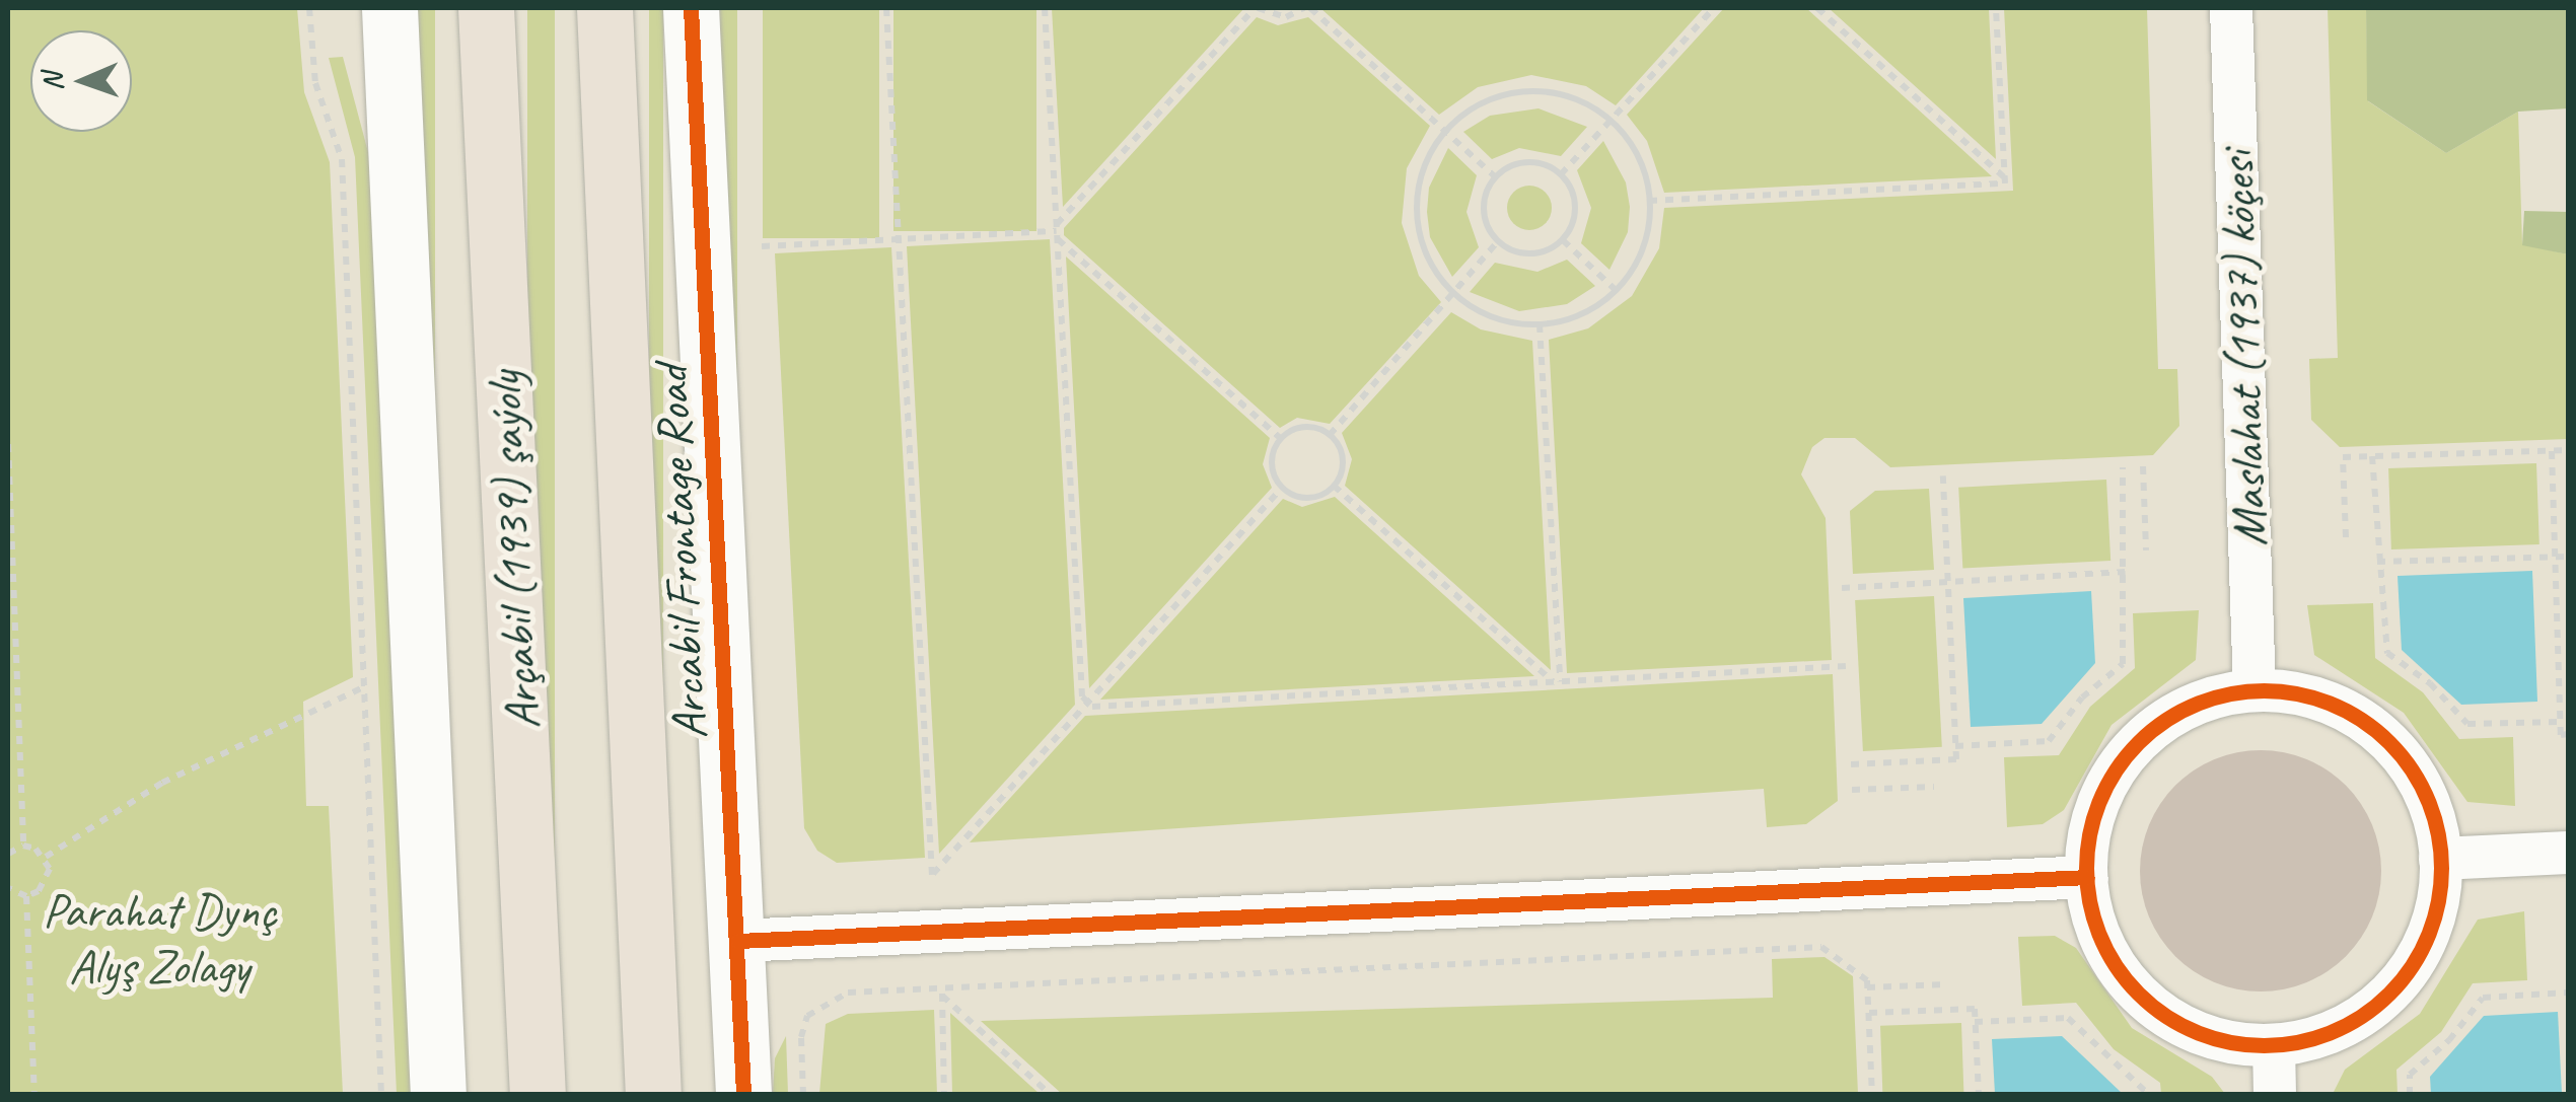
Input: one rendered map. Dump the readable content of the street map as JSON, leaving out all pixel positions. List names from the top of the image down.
{
  "streets": {
    "main road": ["Arçabil (1939) şaýoly"],
    "street": ["Maslahat (1937) köçesi", "Arcabil Frontage Road"]
  },
  "parks": ["Parahat Dynç Alyş Zolagy"],
  "north": "left"
}
